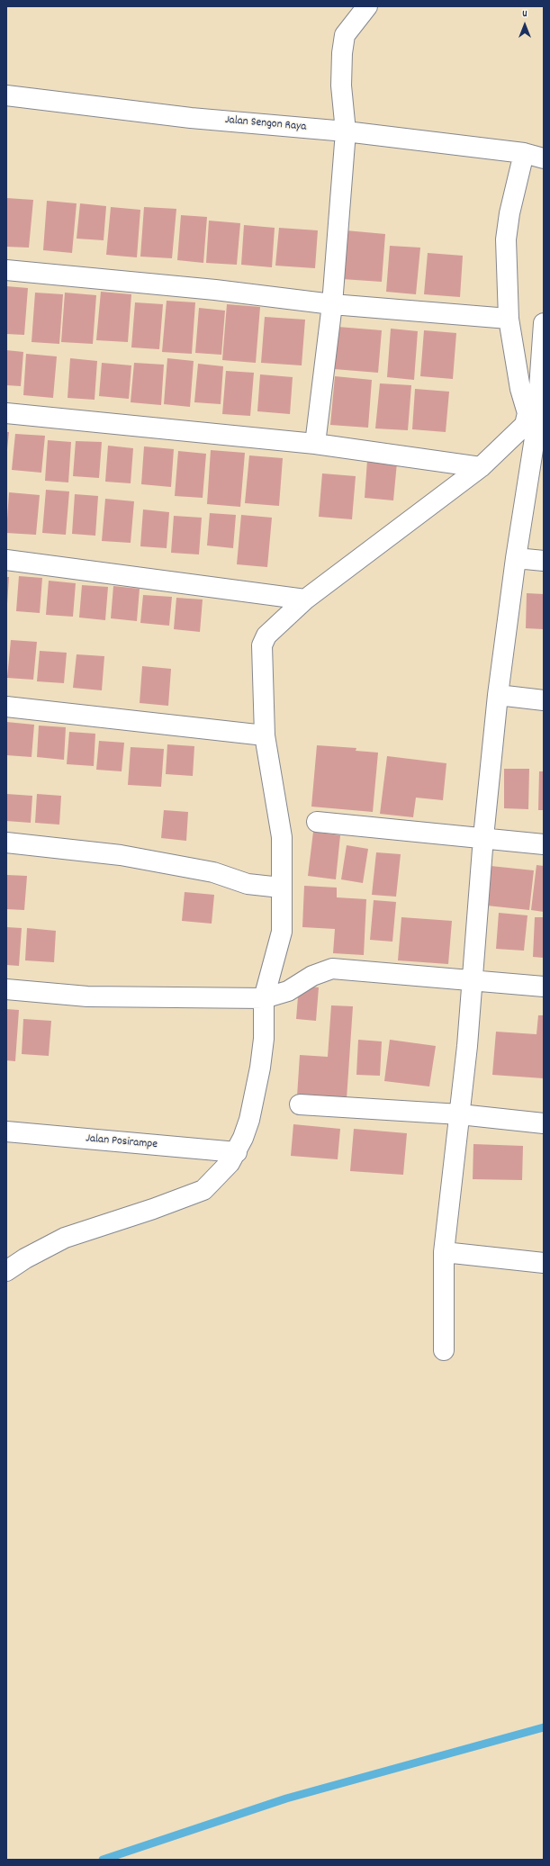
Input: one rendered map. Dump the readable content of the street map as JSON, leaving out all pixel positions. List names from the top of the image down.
{
  "streets": {
    "street": ["Jalan Sengon Raya", "Jalan Posirampe"]
  },
  "north": "top"
}
